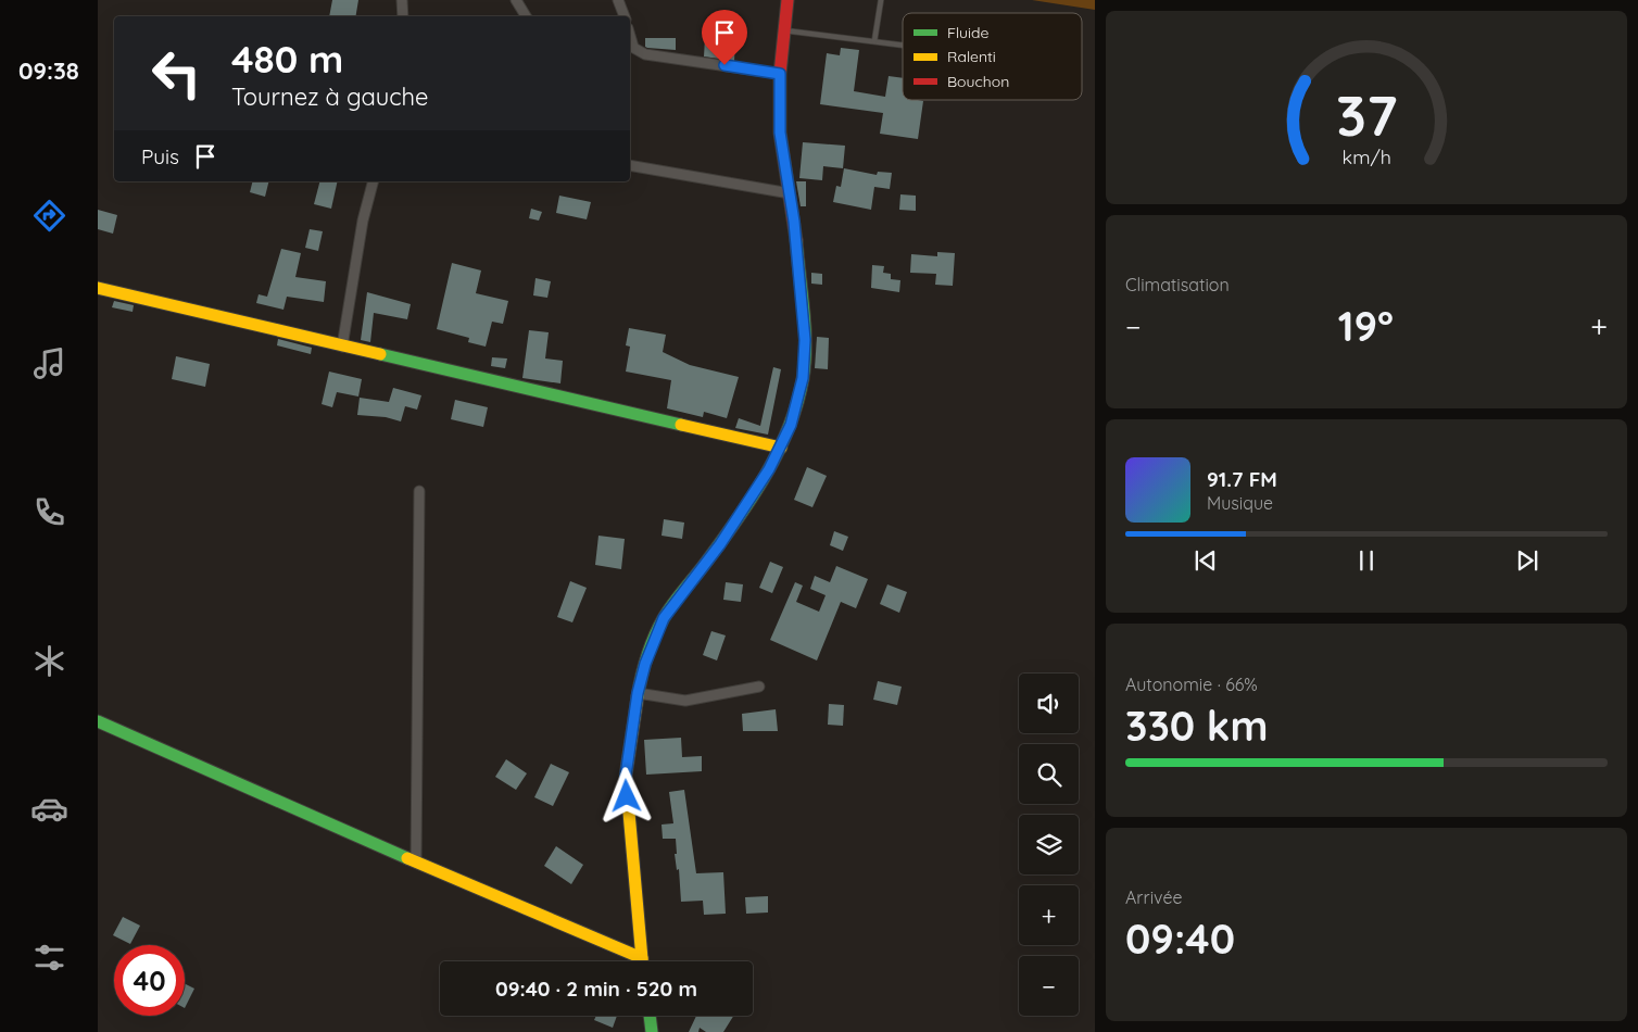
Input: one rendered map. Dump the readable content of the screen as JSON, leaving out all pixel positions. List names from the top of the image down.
{
  "legend": ["Fluide", "Ralenti", "Bouchon"],
  "page": {
    "tabs": "09:38",
    "turn": ["480 m", "Tournez à gauche"],
    "then": "Puis",
    "tile": [
      "Climatisation",
      ["Autonomie · 66%", "330 km"],
      ["Arrivée", "09:40"]
    ],
    "heat": ["−", "19°", "+"],
    "song": ["91.7 FM", "Musique"],
    "map_buttons": ["+", "−"],
    "limit": "40",
    "trip": "09:40 · 2 min · 520 m",
    "gauge": ["37", "km/h"]
  }
}
